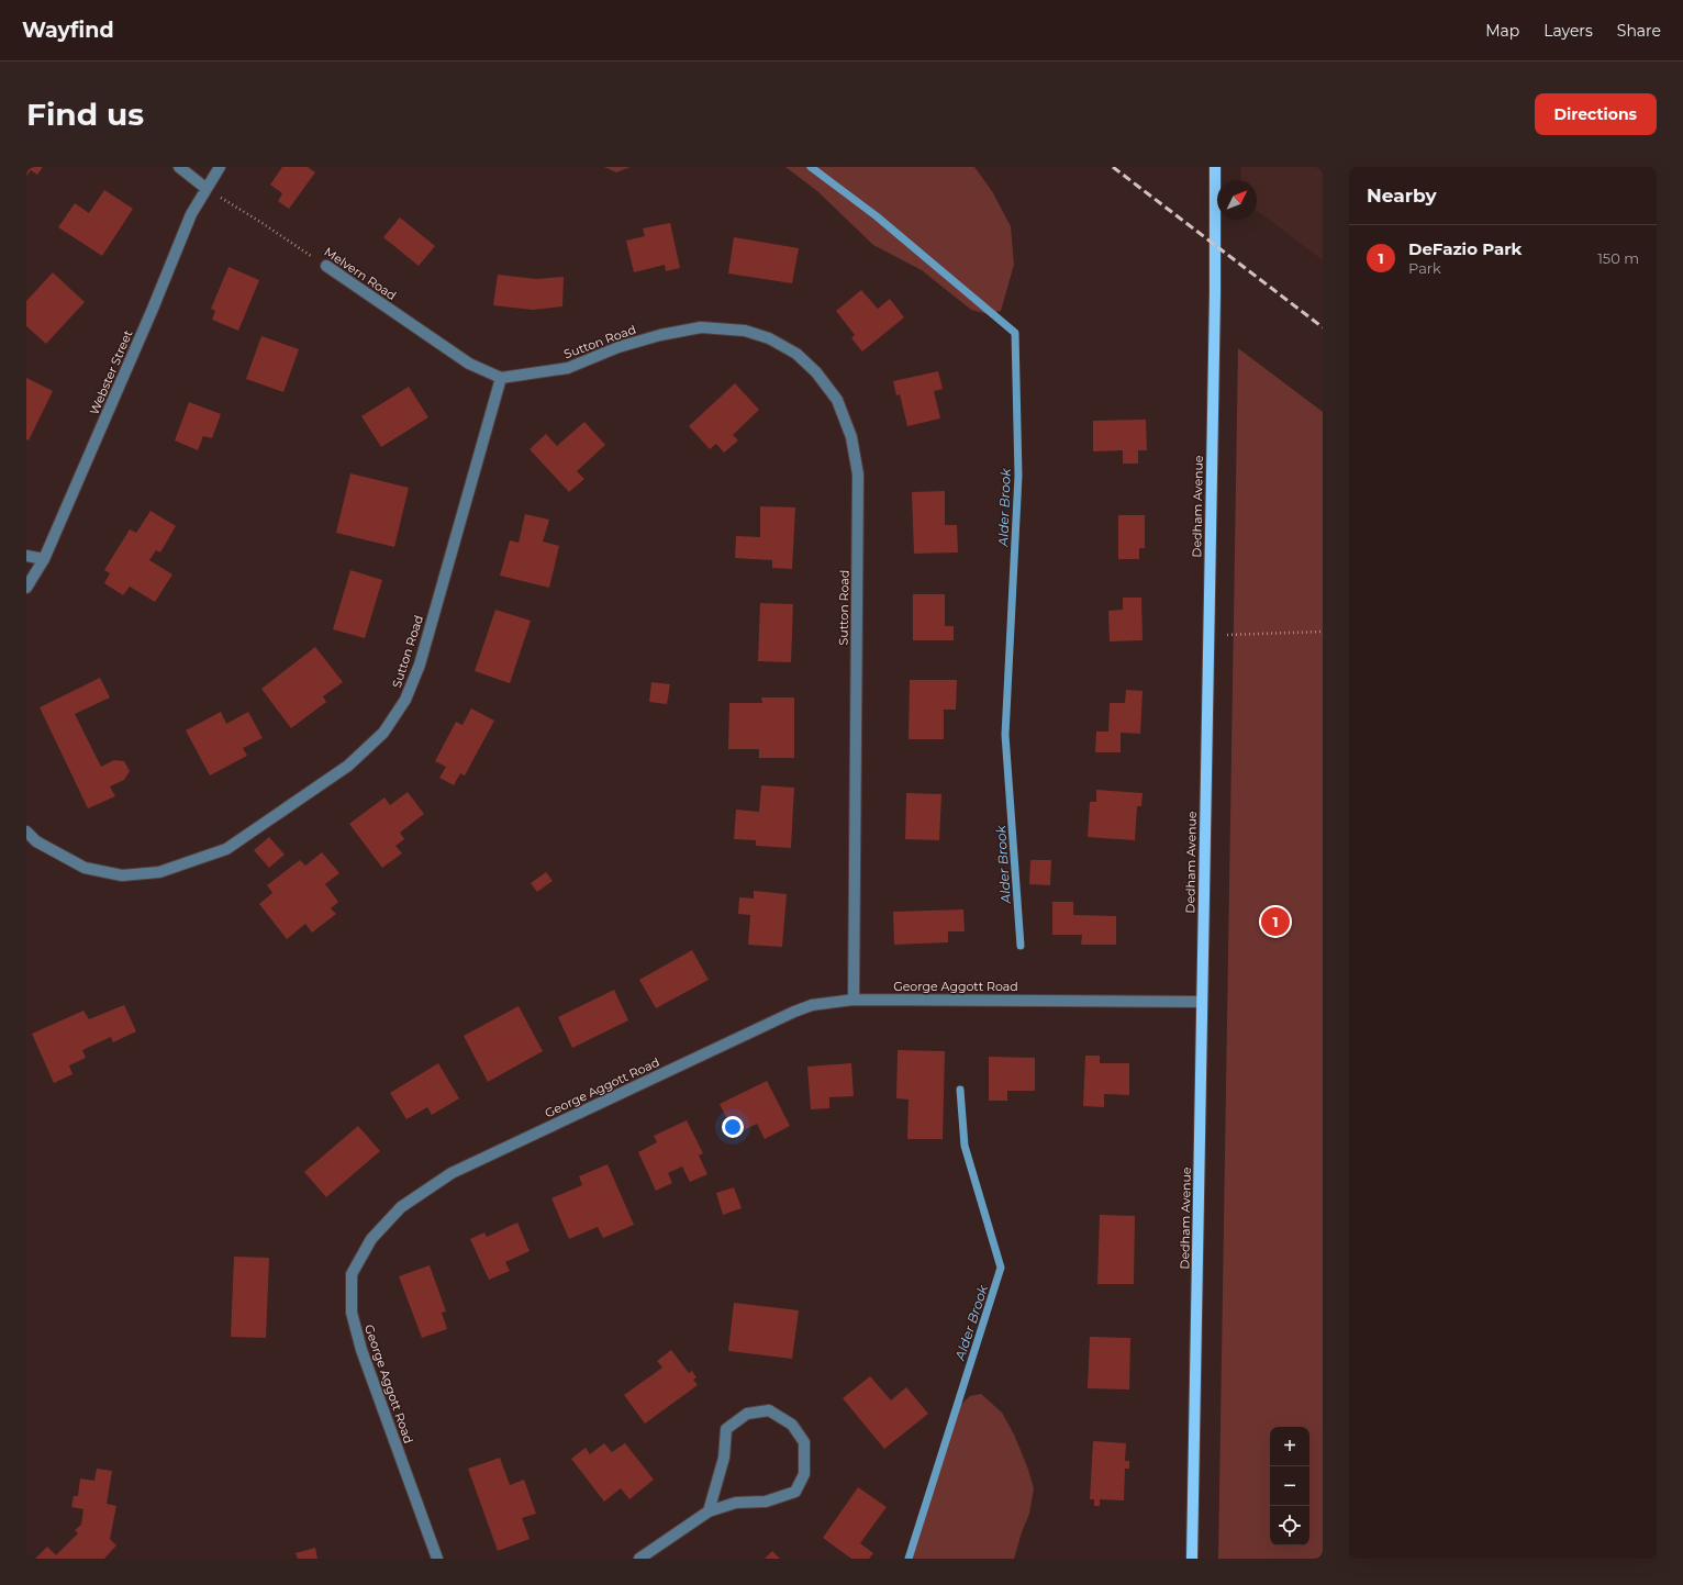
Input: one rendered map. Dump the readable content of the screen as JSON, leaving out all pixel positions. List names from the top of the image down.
{
  "streets": {
    "main road": ["Dedham Avenue"],
    "street": [
      "Melvern Road",
      "Sutton Road",
      "Webster Street",
      "George Aggott Road"
    ]
  },
  "crossings": [
    ["Melvern Road", "Sutton Road"],
    ["Melvern Road", "Webster Street"],
    ["Sutton Road", "George Aggott Road"],
    ["Dedham Avenue", "George Aggott Road"]
  ],
  "water": ["Alder Brook"],
  "north": "top right",
  "page": {
    "header": "Wayfind",
    "nav": ["Map", "Layers", "Share"],
    "buttons": "Directions",
    "title": "Find us",
    "heading": "Nearby",
    "list": [
      {
        "mark": "1",
        "name": "DeFazio Park",
        "note": "Park",
        "value": "150 m"
      }
    ],
    "pins": "1",
    "map_buttons": ["+", "−"]
  }
}
